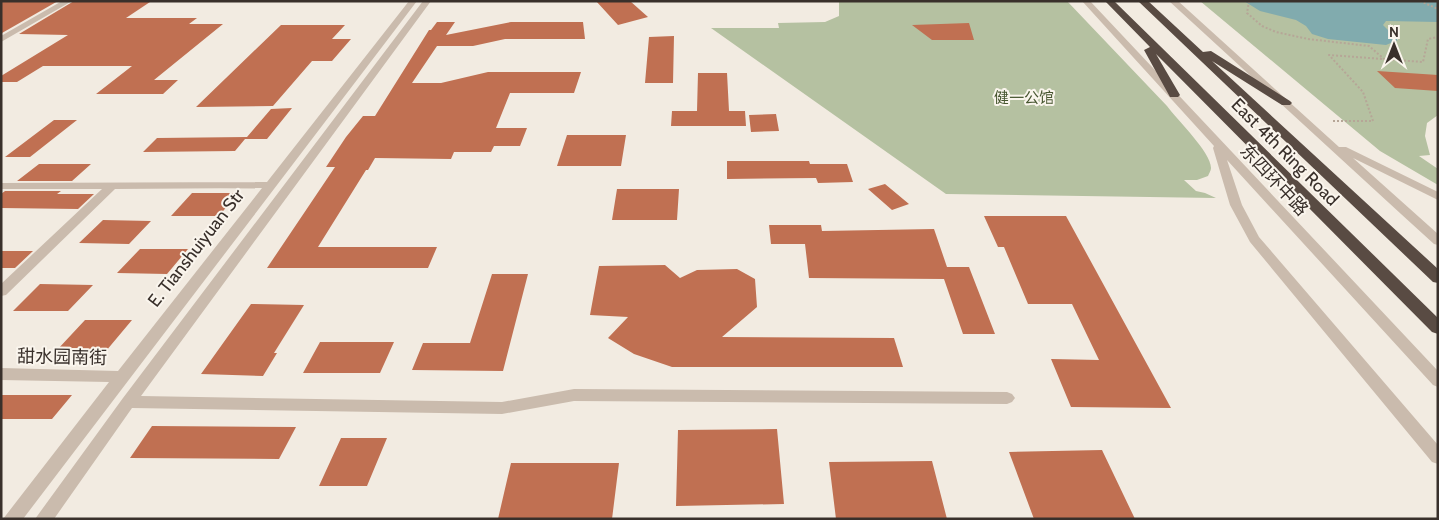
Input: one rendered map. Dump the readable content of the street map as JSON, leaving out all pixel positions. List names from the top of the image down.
{
  "streets": {
    "highway": ["East 4th Ring Road"],
    "street": ["东四环中路", "E. Tianshuiyuan Str", "甜水园南街"]
  },
  "crossings": [
    ["E. Tianshuiyuan Str", "甜水园南街"]
  ],
  "parks": ["健一公馆"],
  "north": "top"
}
